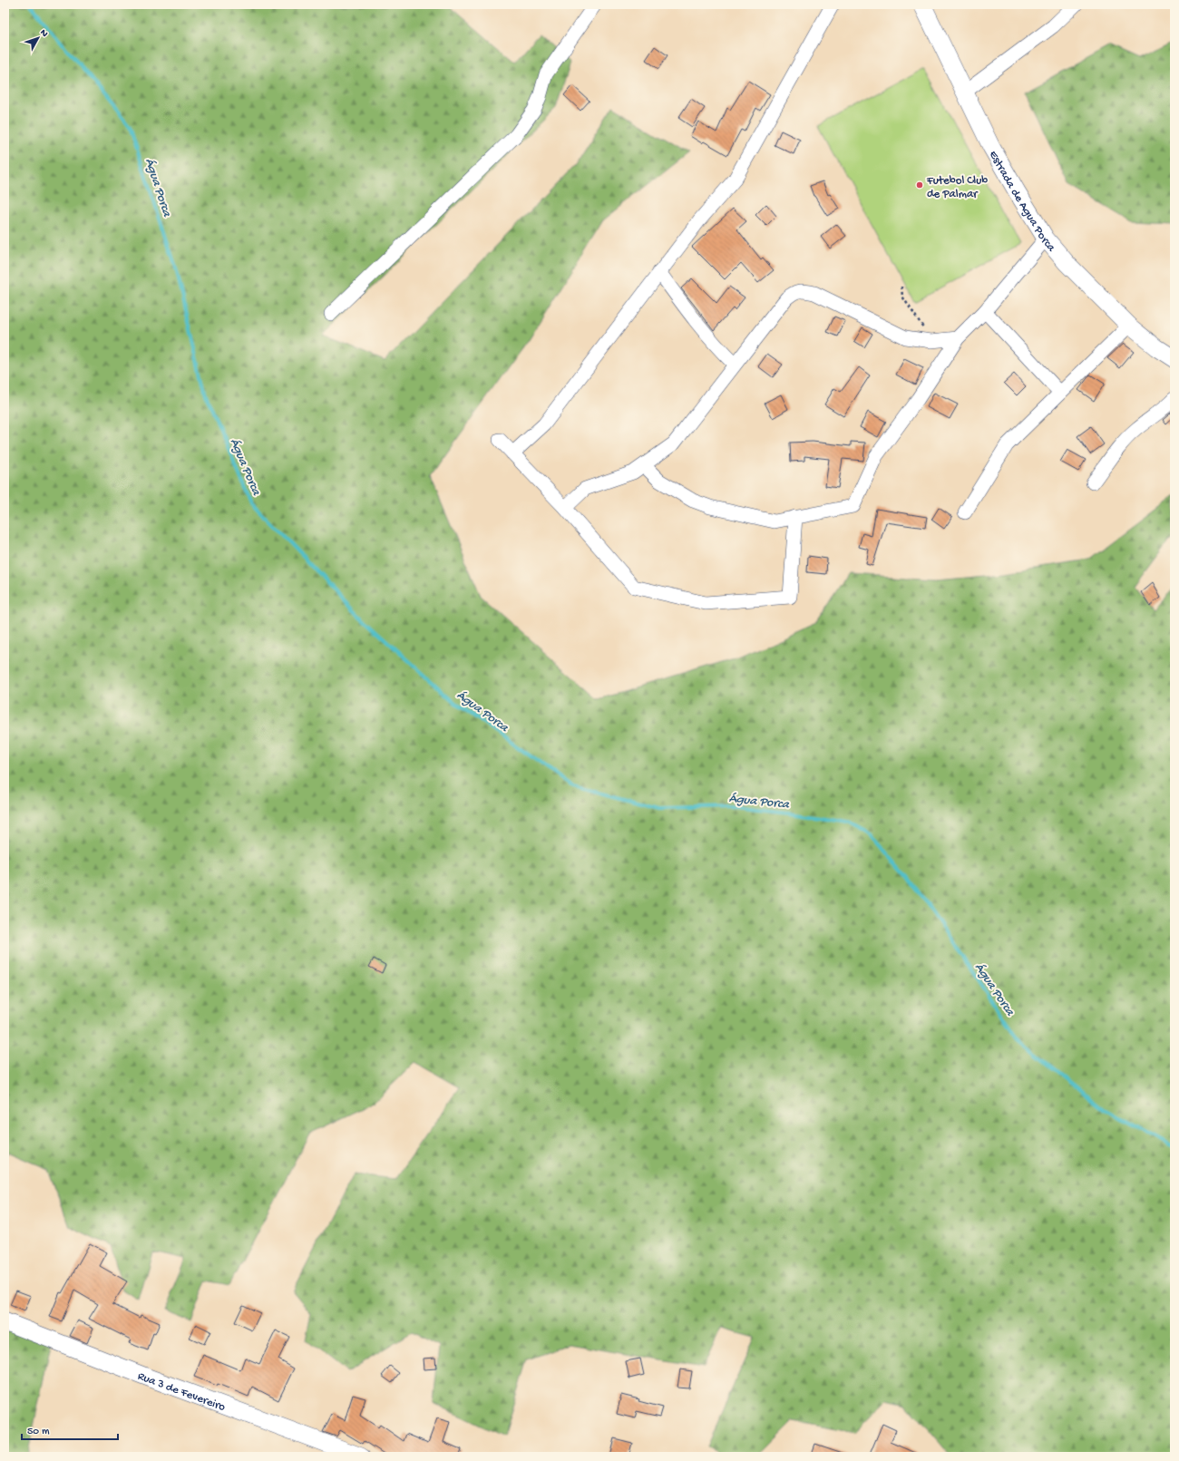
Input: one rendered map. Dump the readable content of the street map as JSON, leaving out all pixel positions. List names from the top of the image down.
{
  "streets": {
    "main road": ["Estrada de Agua Porca", "Rua 3 de Fevereiro"]
  },
  "water": ["Água Porca"],
  "places": ["Futebol Club de Palmar"],
  "scale_bar": "50 m",
  "north": "top right"
}
